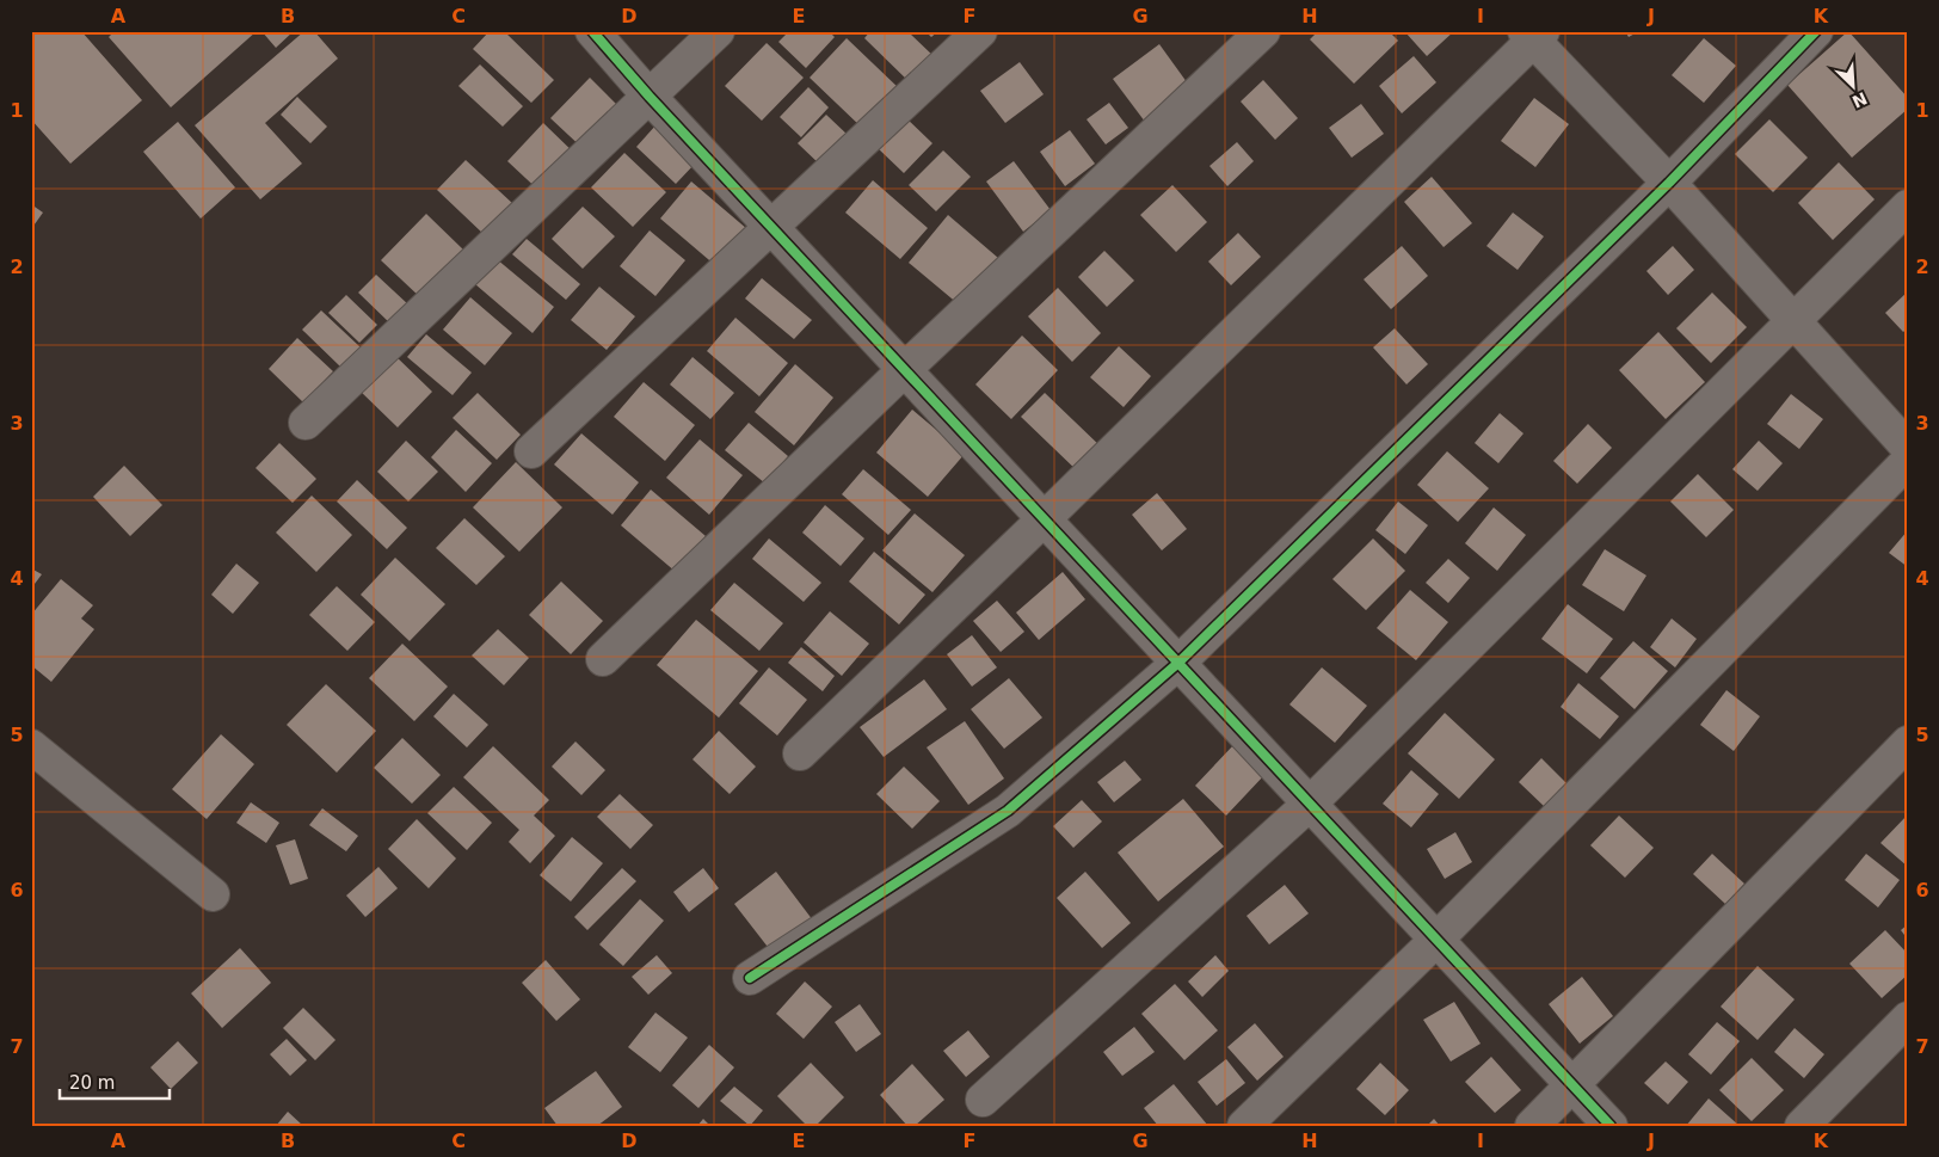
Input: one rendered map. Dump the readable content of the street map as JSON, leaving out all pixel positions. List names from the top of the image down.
{
  "scale_bar": "20 m",
  "north": "bottom right",
  "grid": {
    "columns": [
      "A",
      "B",
      "C",
      "D",
      "E",
      "F",
      "G",
      "H",
      "I",
      "J",
      "K"
    ],
    "rows": [
      "1",
      "2",
      "3",
      "4",
      "5",
      "6",
      "7"
    ]
  }
}
